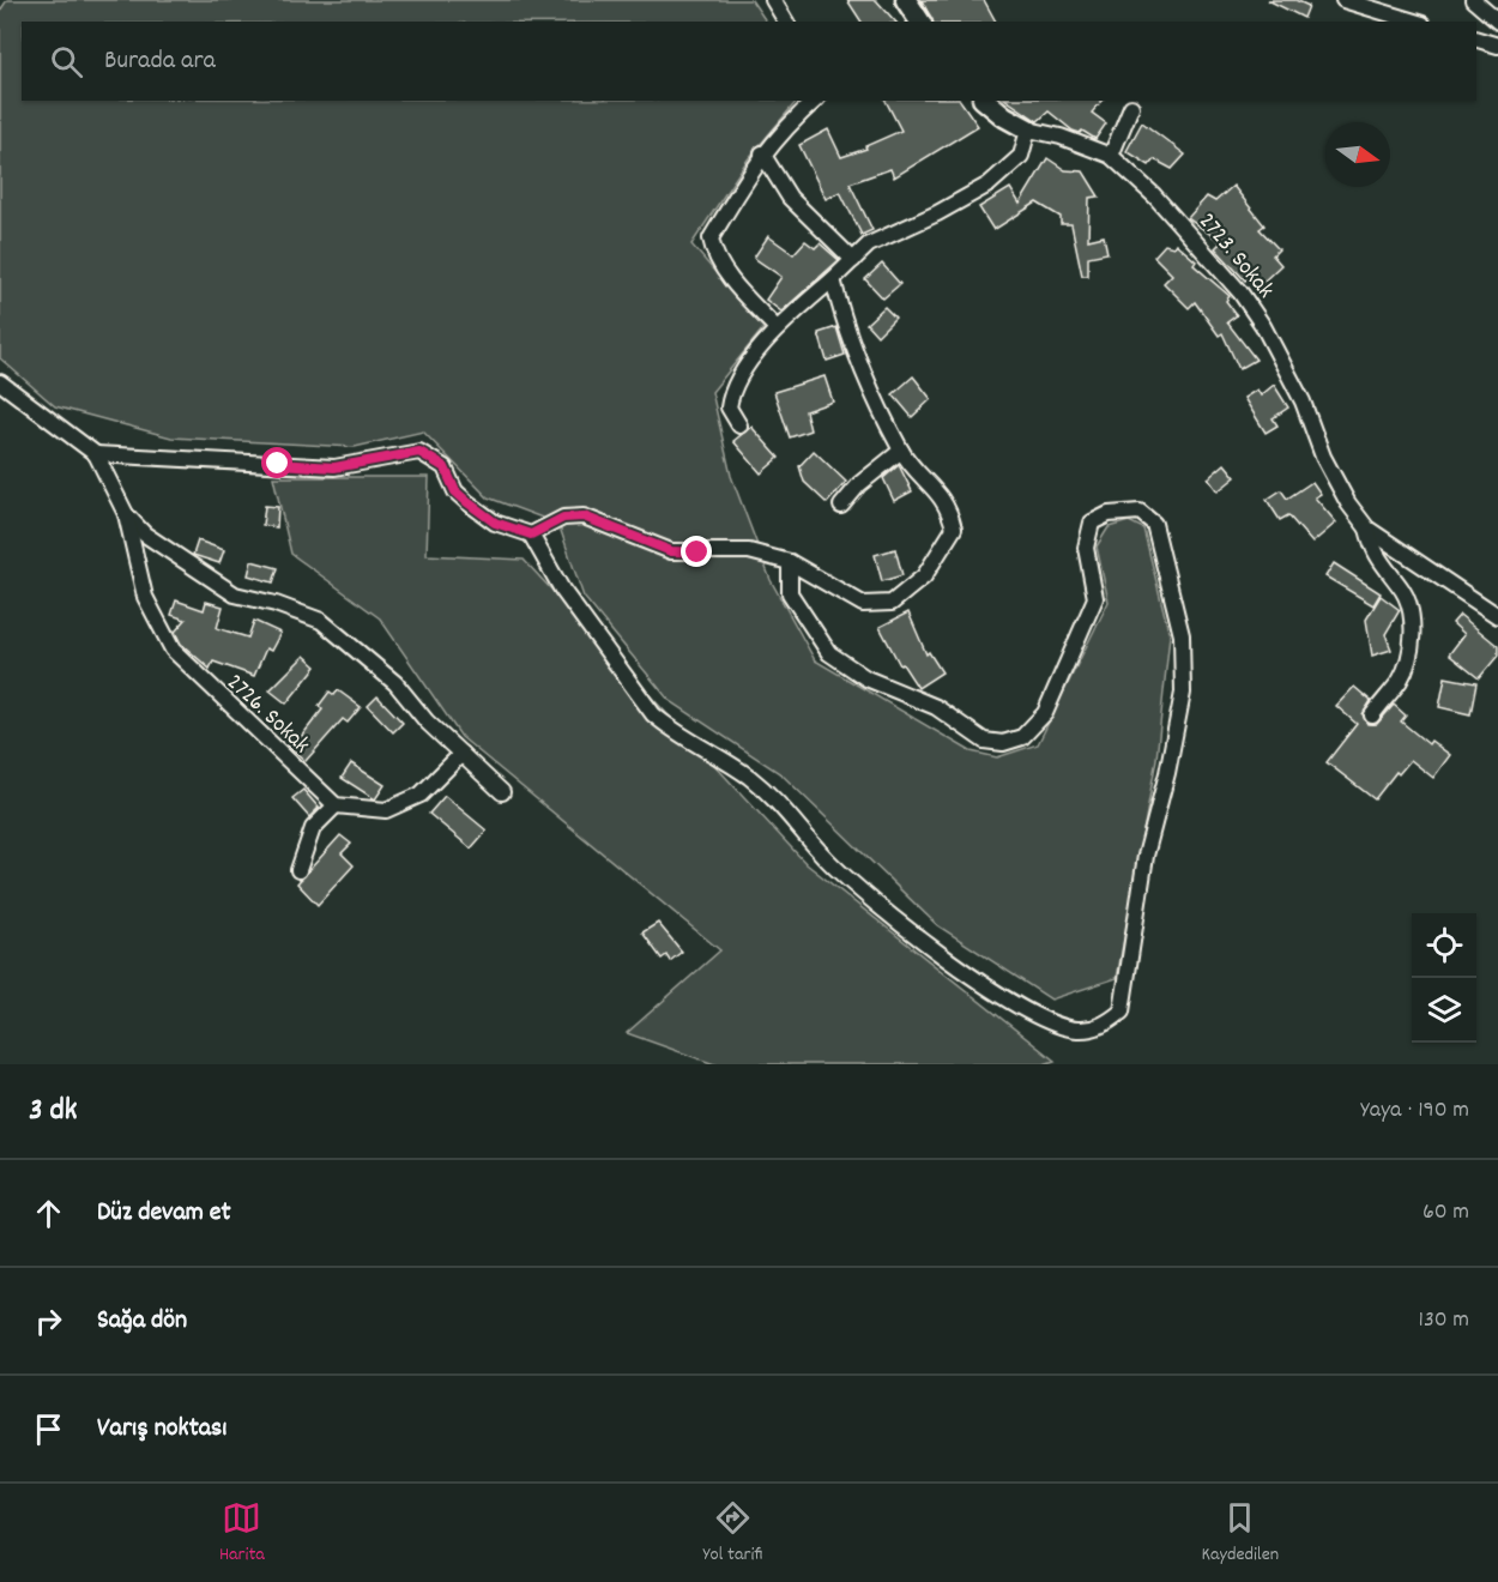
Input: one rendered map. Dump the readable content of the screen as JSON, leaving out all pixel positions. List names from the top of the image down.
{
  "streets": {
    "street": ["2723. Sokak", "2726. Sokak"]
  },
  "north": "right",
  "page": {
    "search": "Burada ara",
    "heading": ["3 dk", "Yaya · 190 m"],
    "list": [
      ["Düz devam et", "60 m"],
      ["Sağa dön", "130 m"],
      "Varış noktası"
    ],
    "nav": ["Harita", "Yol tarifi", "Kaydedilen"]
  }
}
